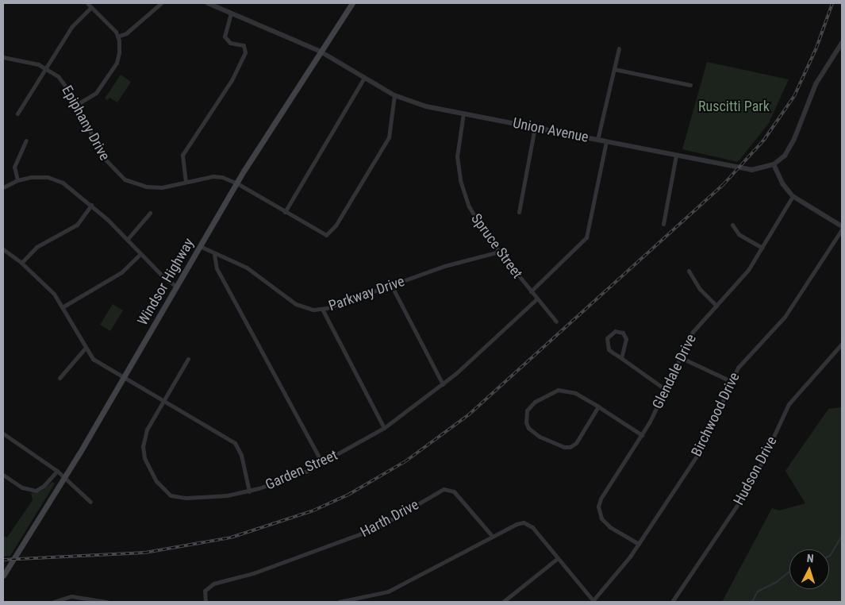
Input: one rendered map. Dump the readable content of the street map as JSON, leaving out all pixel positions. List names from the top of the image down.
{
  "streets": {
    "main road": ["Windsor Highway"],
    "street": [
      "Epiphany Drive",
      "Union Avenue",
      "Spruce Street",
      "Parkway Drive",
      "Glendale Drive",
      "Birchwood Drive",
      "Garden Street",
      "Hudson Drive",
      "Harth Drive"
    ]
  },
  "crossings": [
    ["Epiphany Drive", "Union Avenue"],
    ["Epiphany Drive", "Windsor Highway"],
    ["Union Avenue", "Spruce Street"],
    ["Union Avenue", "Windsor Highway"],
    ["Spruce Street", "Parkway Drive"],
    ["Spruce Street", "Garden Street"],
    ["Windsor Highway", "Parkway Drive"],
    ["Glendale Drive", "Birchwood Drive"]
  ],
  "parks": ["Ruscitti Park"],
  "north": "top"
}
